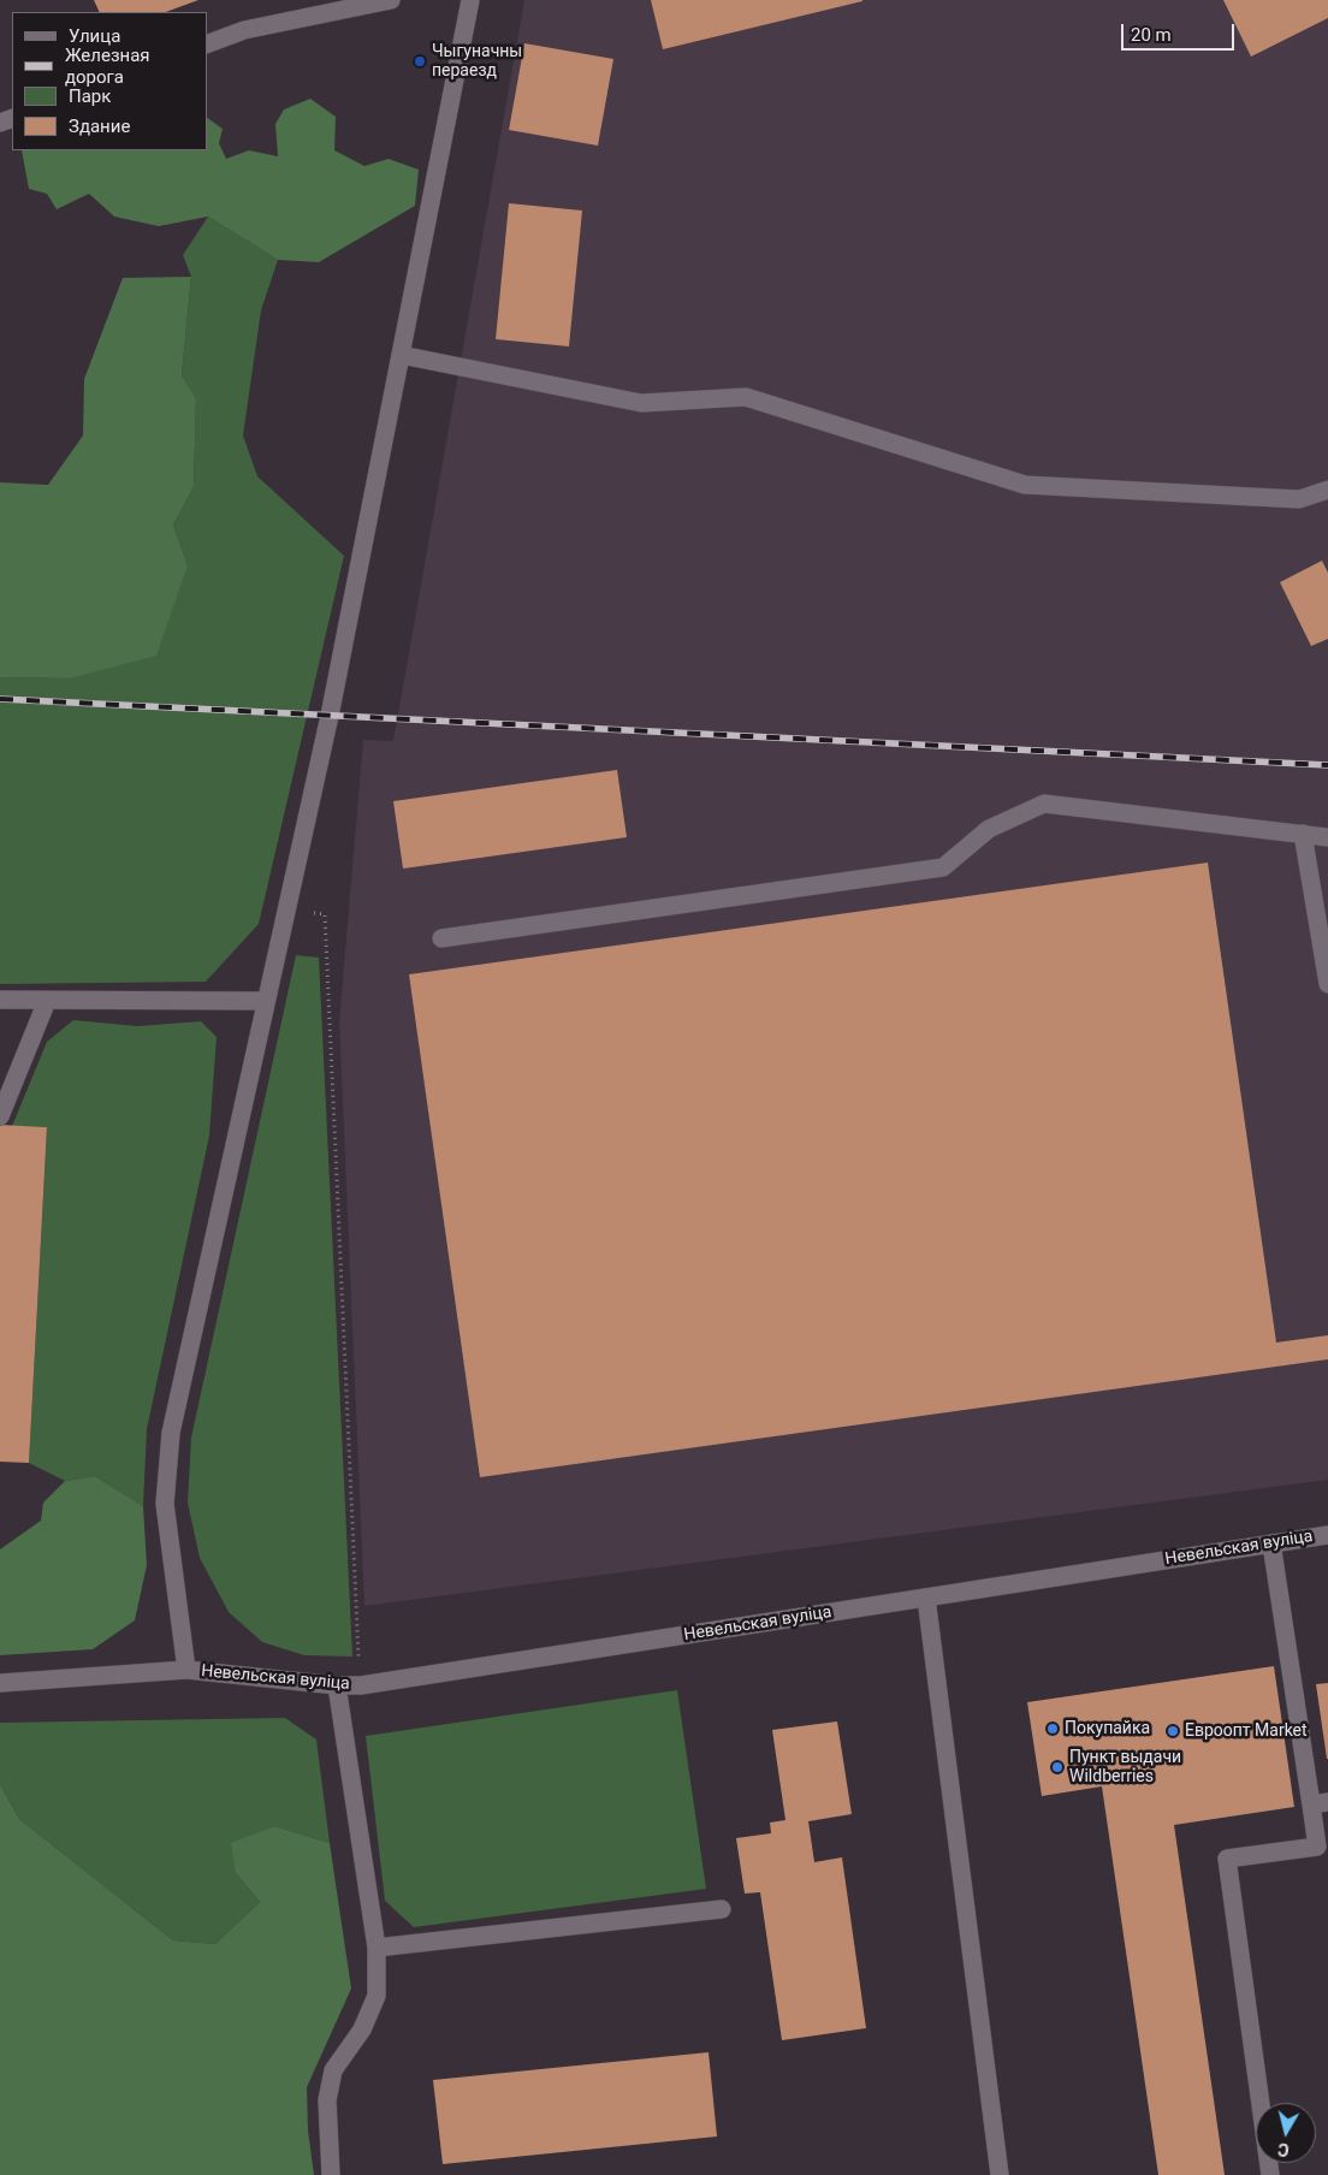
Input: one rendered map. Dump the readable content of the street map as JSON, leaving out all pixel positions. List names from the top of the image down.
{
  "streets": {
    "street": ["Невельская вуліца"]
  },
  "places": [
    "Чыгуначны пераезд",
    "Покупайка",
    "Евроопт Market",
    "Пункт выдачи Wildberries"
  ],
  "legend": [
    "Улица",
    "Железная дорога",
    "Парк",
    "Здание"
  ],
  "scale_bar": "20 m",
  "north": "bottom"
}
